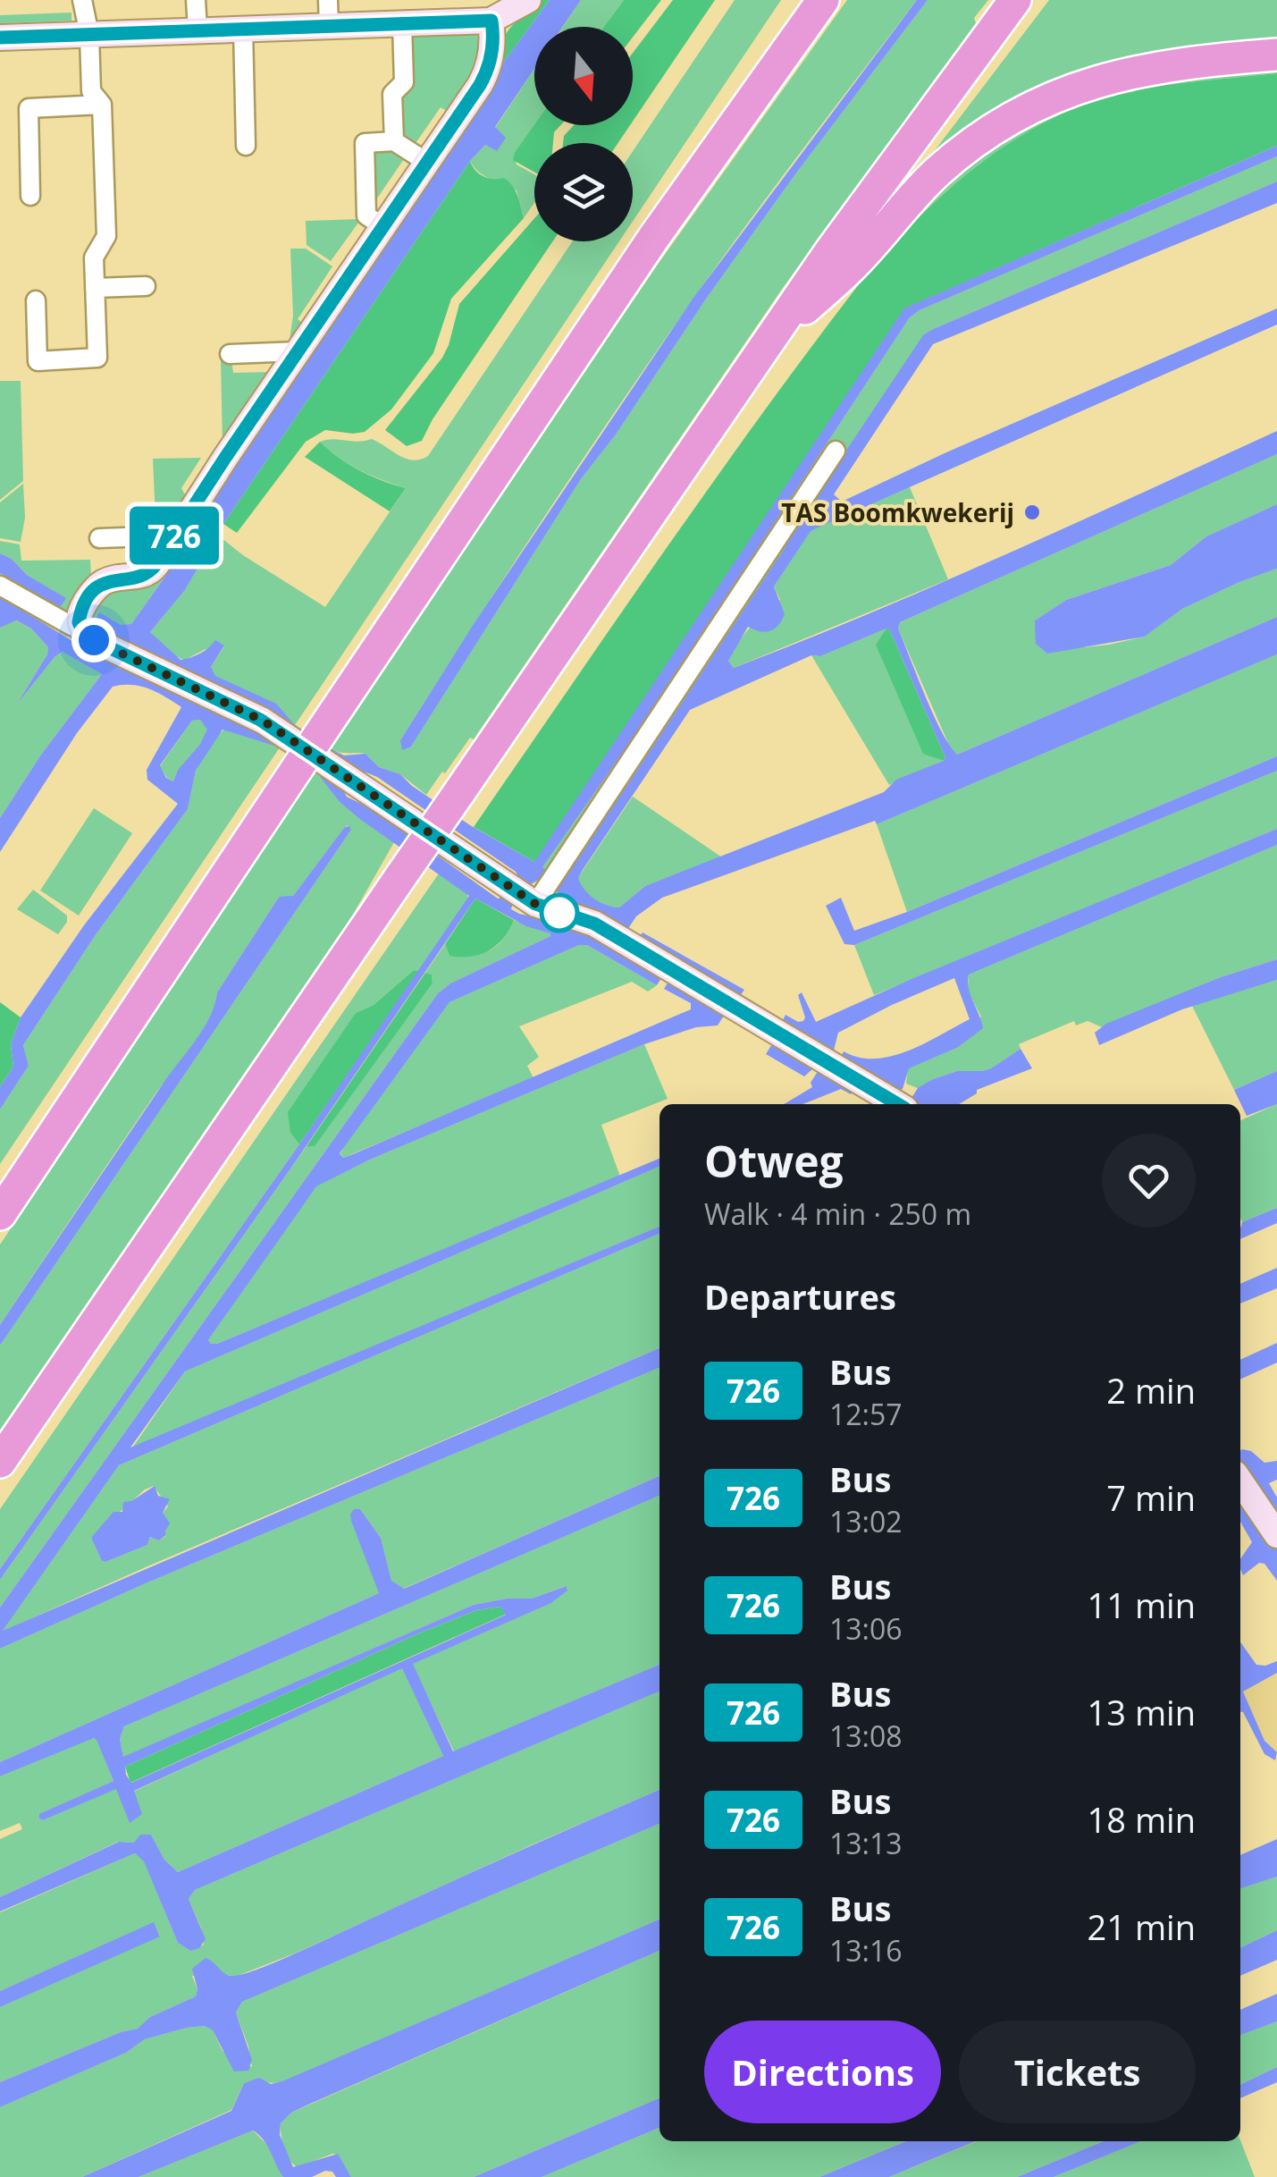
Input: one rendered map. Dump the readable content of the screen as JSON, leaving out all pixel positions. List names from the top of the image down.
{
  "places": ["TAS Boomkwekerij"],
  "lines": ["bus line 726"],
  "north": "bottom",
  "page": {
    "on_map": "726",
    "heading": [
      ["Otweg", "Walk · 4 min · 250 m"],
      "Departures"
    ],
    "list": [
      {
        "mark": "726",
        "name": "Bus",
        "note": "12:57",
        "value": "2 min"
      },
      {
        "mark": "726",
        "name": "Bus",
        "note": "13:02",
        "value": "7 min"
      },
      {
        "mark": "726",
        "name": "Bus",
        "note": "13:06",
        "value": "11 min"
      },
      {
        "mark": "726",
        "name": "Bus",
        "note": "13:08",
        "value": "13 min"
      },
      {
        "mark": "726",
        "name": "Bus",
        "note": "13:13",
        "value": "18 min"
      },
      {
        "mark": "726",
        "name": "Bus",
        "note": "13:16",
        "value": "21 min"
      }
    ],
    "buttons": ["Directions", "Tickets"]
  }
}
